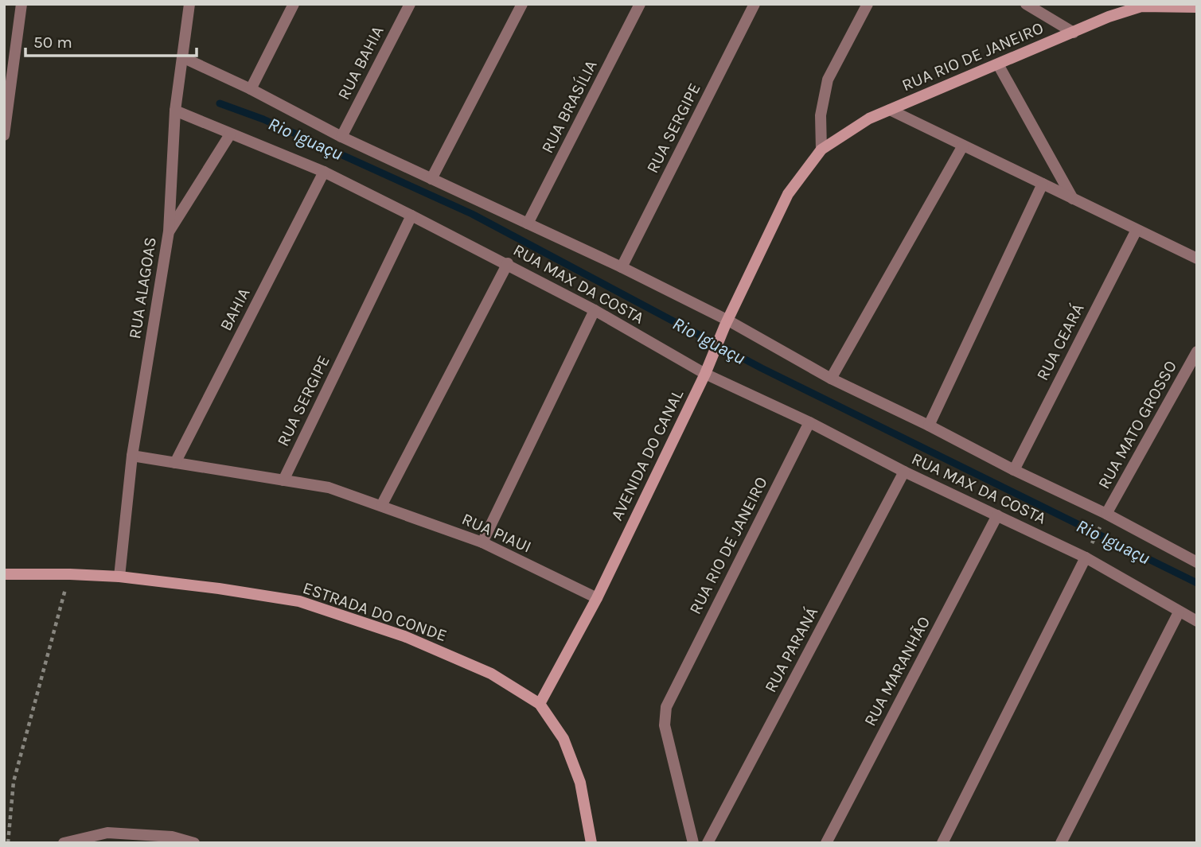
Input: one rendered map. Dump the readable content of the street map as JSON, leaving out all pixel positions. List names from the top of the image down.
{
  "streets": {
    "street": [
      "RUA RIO DE JANEIRO",
      "RUA BAHIA",
      "RUA BRASÍLIA",
      "RUA SERGIPE",
      "RUA MAX DA COSTA",
      "RUA ALAGOAS",
      "BAHIA",
      "RUA CEARÁ",
      "RUA MATO GROSSO",
      "AVENIDA DO CANAL",
      "RUA PIAUI",
      "ESTRADA DO CONDE",
      "RUA PARANÁ",
      "RUA MARANHÃO"
    ]
  },
  "crossings": [
    ["RUA RIO DE JANEIRO", "RUA MAX DA COSTA"],
    ["RUA RIO DE JANEIRO", "RUA CEARÁ"],
    ["RUA RIO DE JANEIRO", "AVENIDA DO CANAL"],
    ["RUA BAHIA", "RUA MAX DA COSTA"],
    ["RUA BRASÍLIA", "RUA MAX DA COSTA"],
    ["RUA SERGIPE", "RUA MAX DA COSTA"],
    ["RUA SERGIPE", "RUA PIAUI"],
    ["RUA MAX DA COSTA", "RUA ALAGOAS"],
    ["RUA MAX DA COSTA", "BAHIA"],
    ["RUA MAX DA COSTA", "RUA CEARÁ"],
    ["RUA MAX DA COSTA", "RUA MATO GROSSO"],
    ["RUA MAX DA COSTA", "AVENIDA DO CANAL"],
    ["RUA MAX DA COSTA", "RUA PARANÁ"],
    ["RUA MAX DA COSTA", "RUA MARANHÃO"],
    ["RUA ALAGOAS", "RUA PIAUI"],
    ["RUA ALAGOAS", "ESTRADA DO CONDE"],
    ["BAHIA", "RUA PIAUI"],
    ["AVENIDA DO CANAL", "RUA PIAUI"],
    ["AVENIDA DO CANAL", "ESTRADA DO CONDE"]
  ],
  "water": ["Rio Iguaçu"],
  "scale_bar": "50 m"
}
